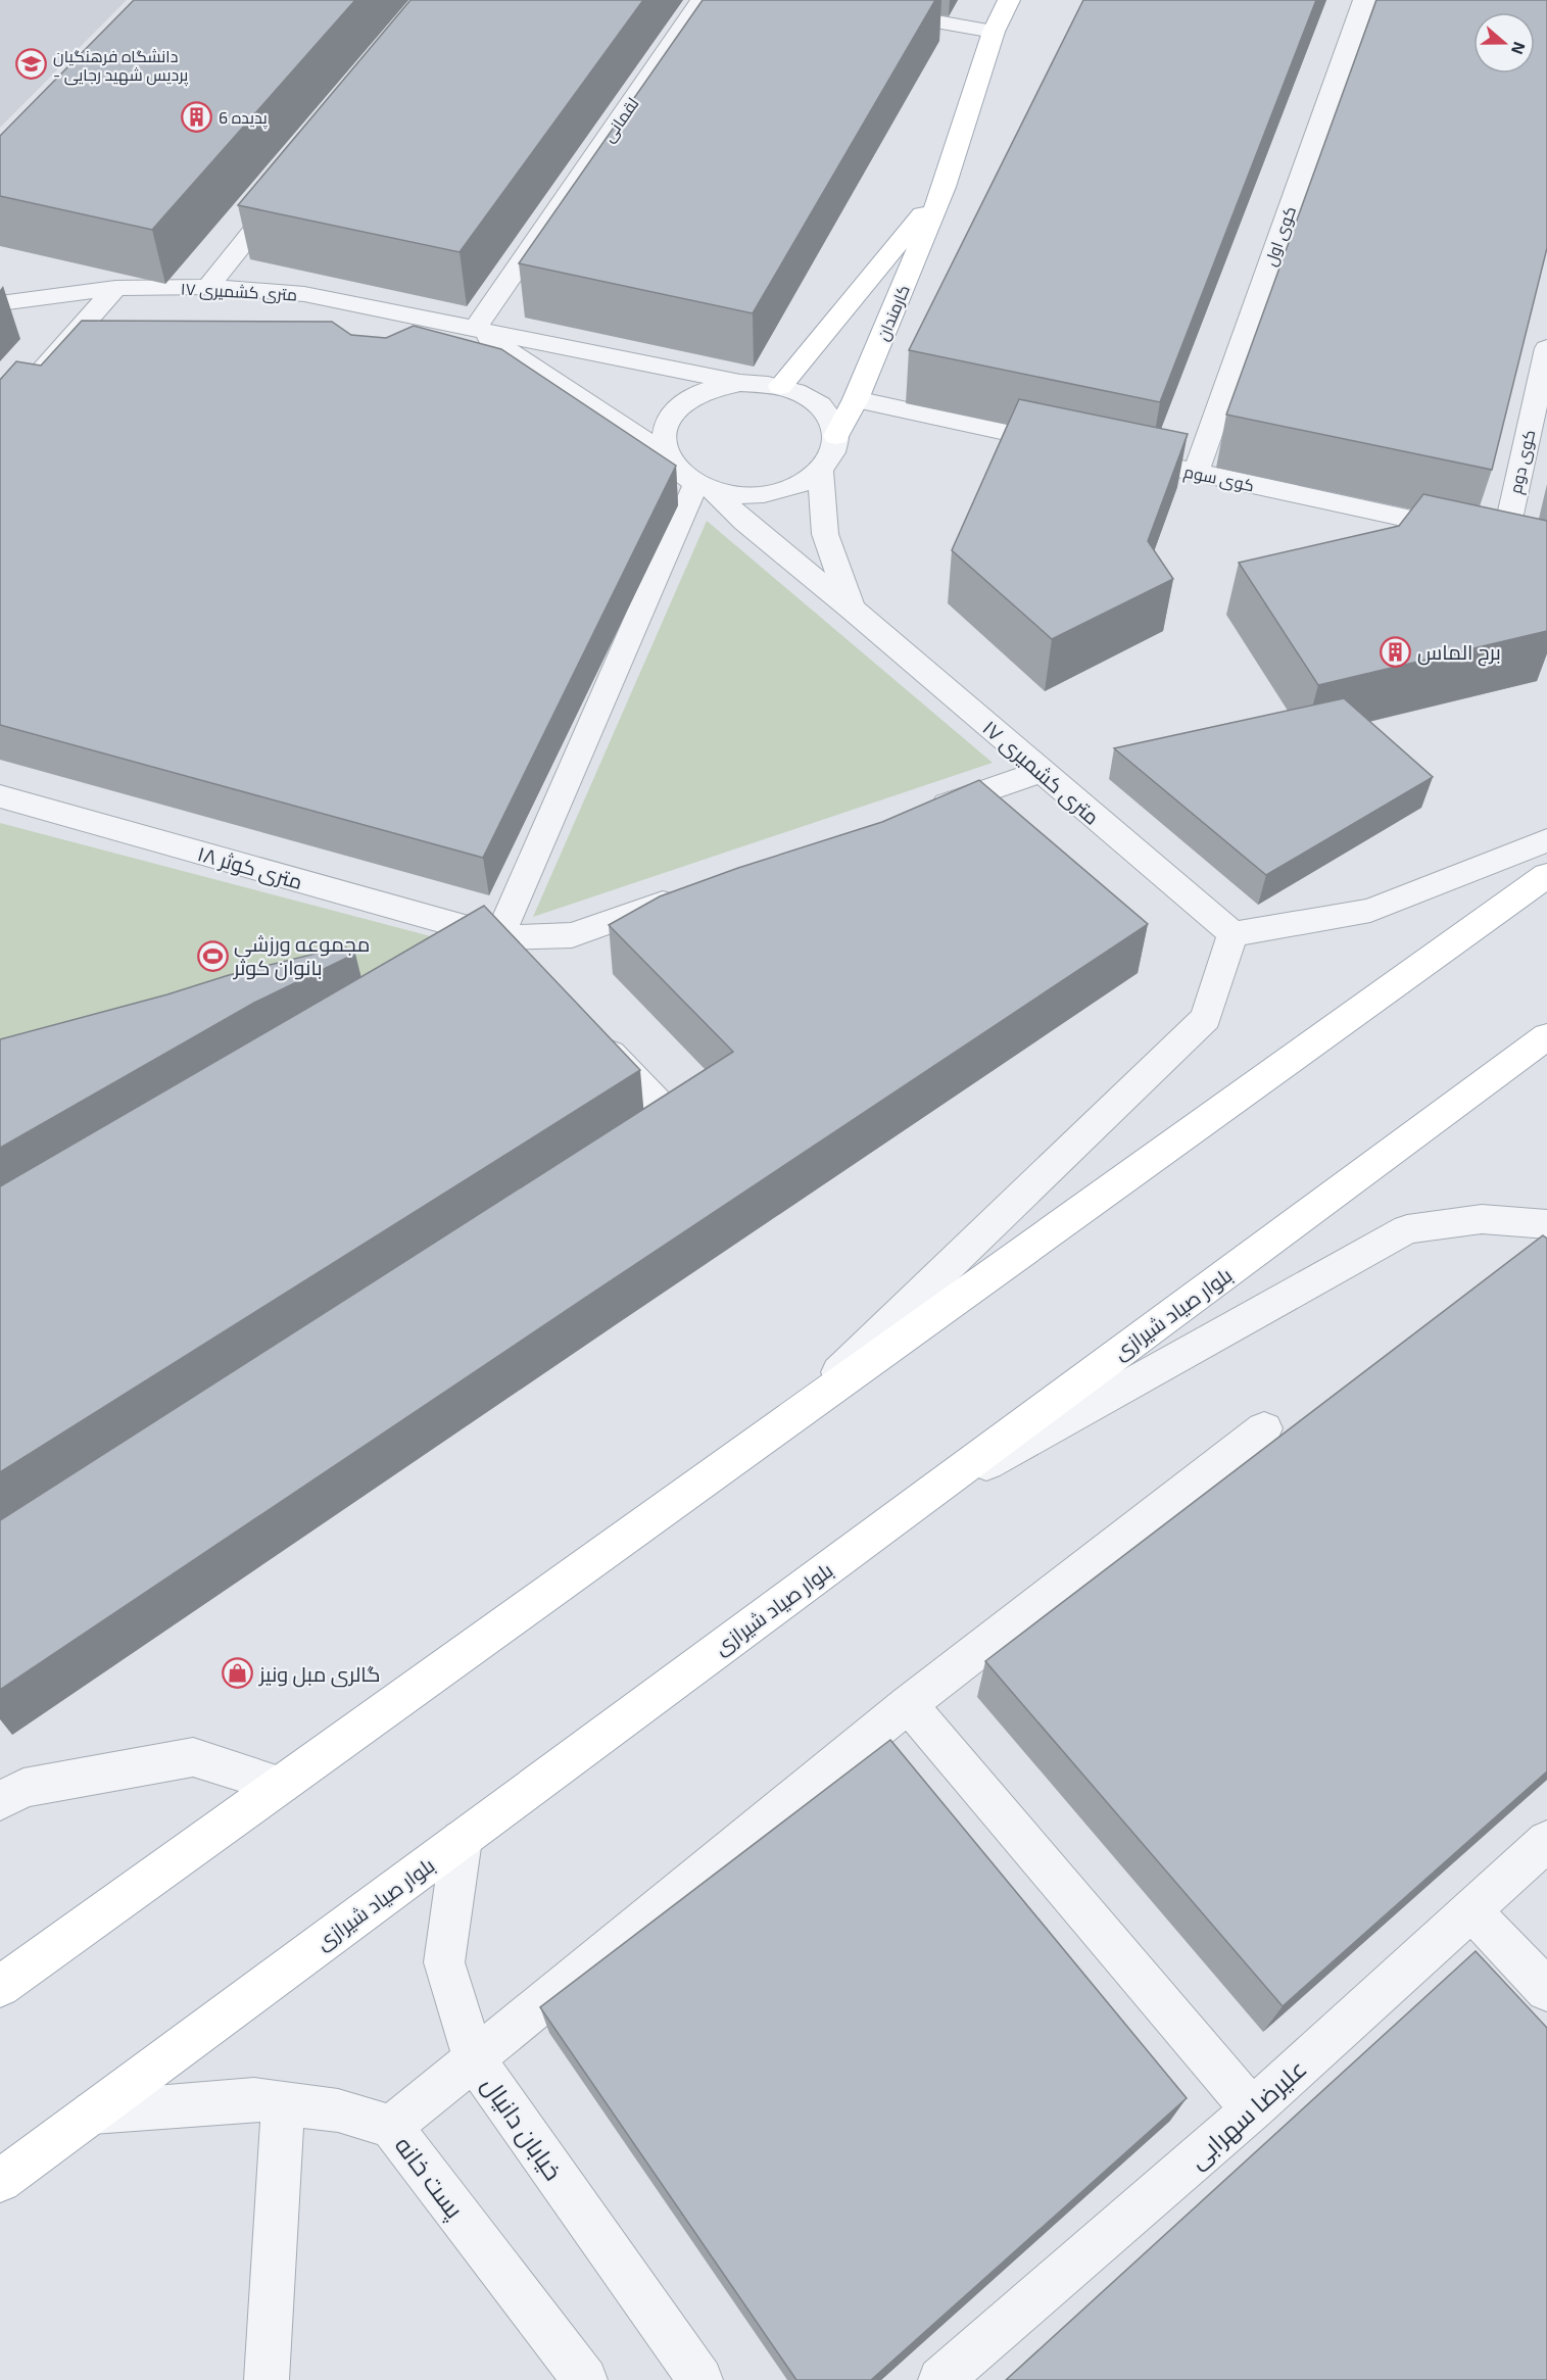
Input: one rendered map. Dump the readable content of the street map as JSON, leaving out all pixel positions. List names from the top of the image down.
{
  "streets": {
    "main road": ["کارمندان", "بلوار صیاد شیرازی"],
    "street": [
      "لقمانی",
      "کوی اول",
      "۱۷ متری کشمیری",
      "کوی دوم",
      "کوی سوم",
      "۱۸ متری کوثر",
      "علیرضا سهرابی",
      "خیابان دانیال",
      "پست خانه"
    ]
  },
  "crossings": [
    ["لقمانی", "۱۷ متری کشمیری"],
    ["کوی اول", "کوی سوم"],
    ["۱۷ متری کشمیری", "کارمندان"],
    ["کوی دوم", "کوی سوم"],
    ["بلوار صیاد شیرازی", "خیابان دانیال"],
    ["بلوار صیاد شیرازی", "پست خانه"]
  ],
  "places": {
    "school or university": ["دانشگاه فرهنگیان - پردیس شهید رجایی"],
    "building": ["پدیده 6", "برج الماس"],
    "sports": ["مجموعه ورزشی بانوان کوثر"],
    "shop": ["گالری مبل ونیز"]
  },
  "north": "right"
}
